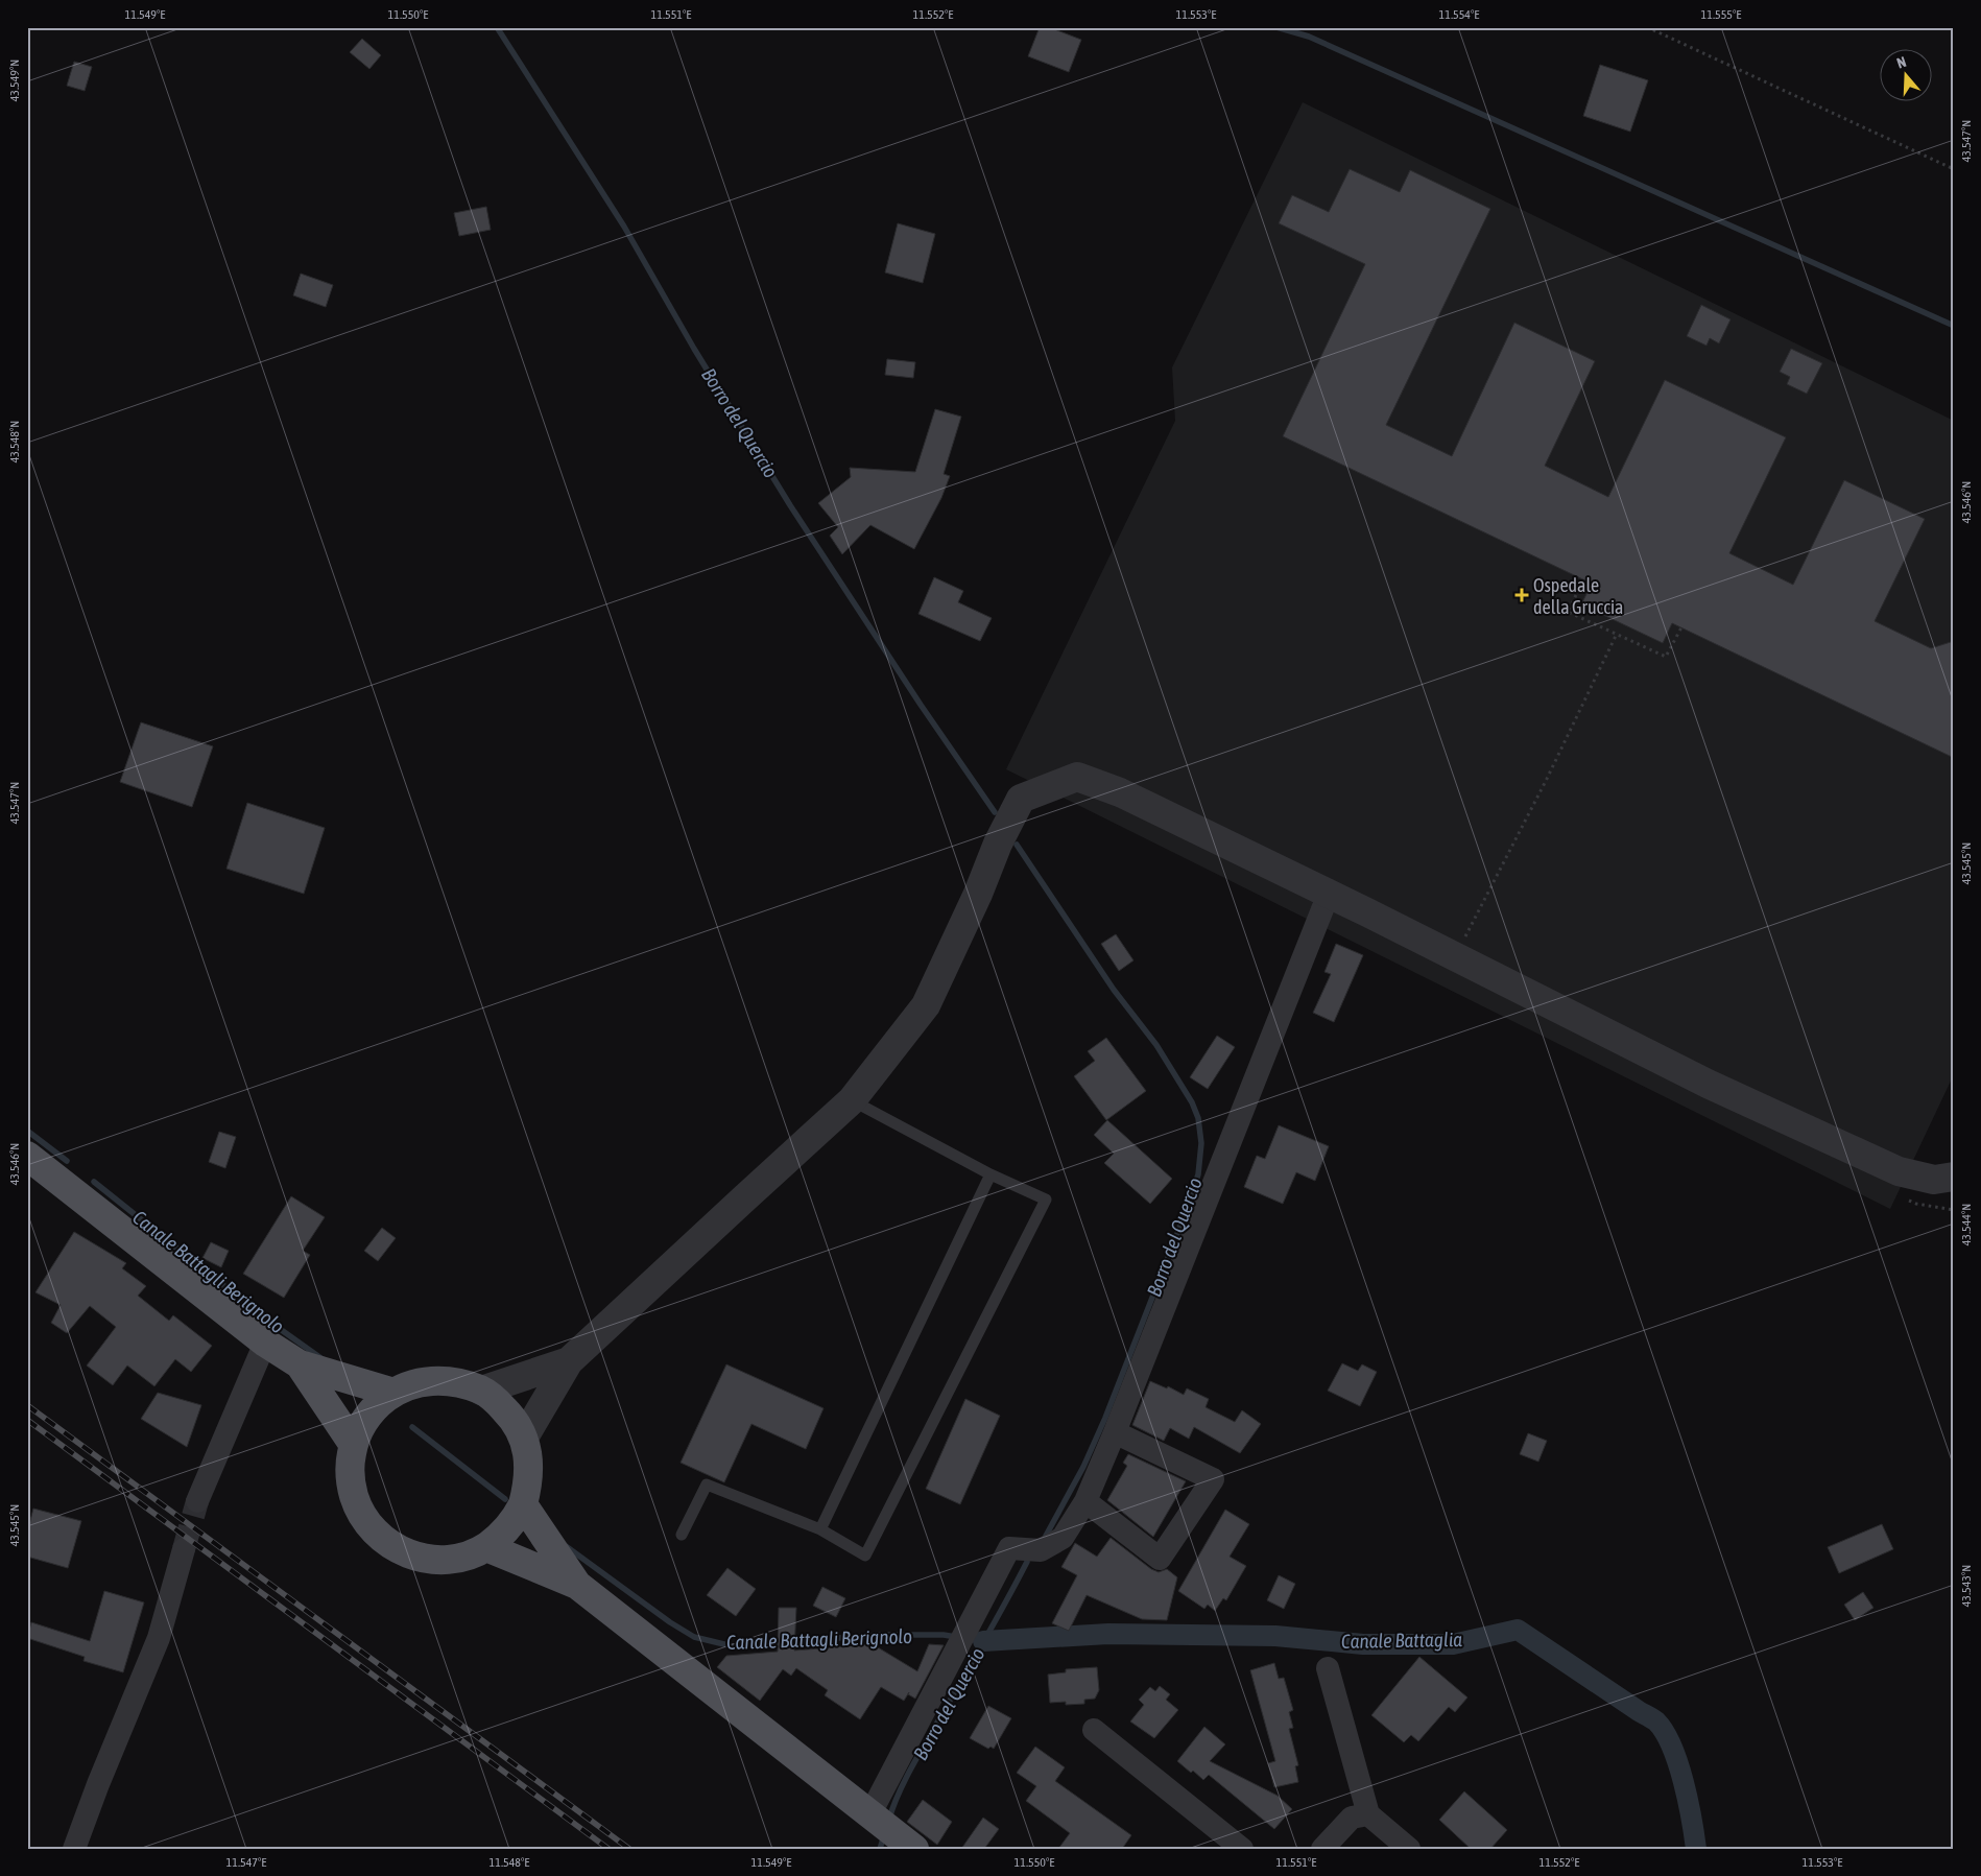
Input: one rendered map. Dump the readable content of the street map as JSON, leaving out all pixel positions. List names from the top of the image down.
{
  "water": ["Borro del Quercio", "Canale Battagli Berignolo", "Canale Battaglia"],
  "places": {
    "health": ["Ospedale della Gruccia"]
  },
  "north": "top",
  "coordinates": [
    "11.549°E",
    "11.550°E",
    "11.551°E",
    "11.552°E",
    "11.553°E",
    "11.554°E",
    "11.555°E",
    "43.549°N",
    "43.547°N",
    "43.548°N",
    "43.546°N",
    "43.545°N",
    "43.544°N",
    "43.543°N",
    "11.547°E",
    "11.548°E"
  ]
}
